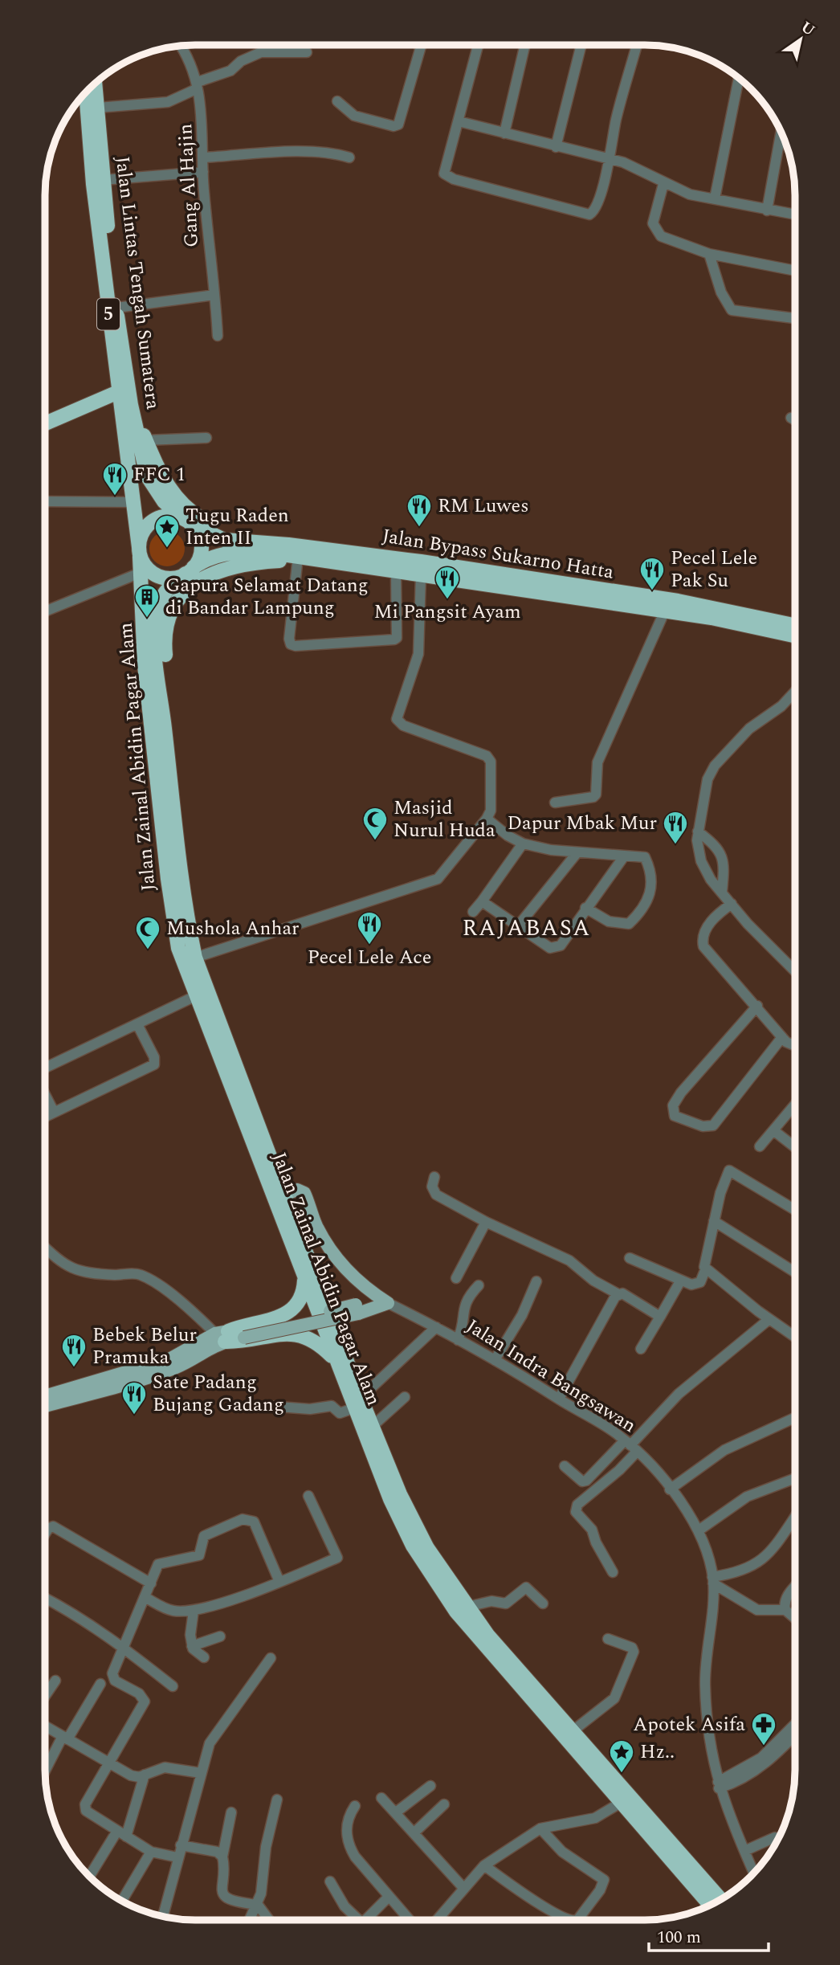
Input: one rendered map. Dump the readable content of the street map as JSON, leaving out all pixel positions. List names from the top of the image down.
{
  "streets": {
    "highway": [
      "Jalan Lintas Tengah Sumatera",
      "5",
      "Jalan Bypass Sukarno Hatta",
      "Jalan Zainal Abidin Pagar Alam"
    ],
    "main road": ["Jalan Indra Bangsawan"],
    "street": ["Gang Al Hajin"]
  },
  "crossings": [
    ["Jalan Lintas Tengah Sumatera", "Jalan Bypass Sukarno Hatta"],
    ["Jalan Lintas Tengah Sumatera", "Jalan Zainal Abidin Pagar Alam"],
    ["Jalan Bypass Sukarno Hatta", "Jalan Zainal Abidin Pagar Alam"],
    ["Jalan Zainal Abidin Pagar Alam", "Jalan Indra Bangsawan"]
  ],
  "districts": ["RAJABASA"],
  "places": {
    "restaurant": [
      "FFC 1",
      "RM Luwes",
      "Pecel Lele Pak Su",
      "Mi Pangsit Ayam",
      "Dapur Mbak Mur",
      "Pecel Lele Ace",
      "Bebek Belur Pramuka",
      "Sate Padang Bujang Gadang"
    ],
    "place": ["Tugu Raden Inten II", "Hz.."],
    "building": ["Gapura Selamat Datang di Bandar Lampung"],
    "mosque": ["Masjid Nurul Huda", "Mushola Anhar"],
    "pharmacy": ["Apotek Asifa"]
  },
  "scale_bar": "100 m",
  "north": "top right"
}
